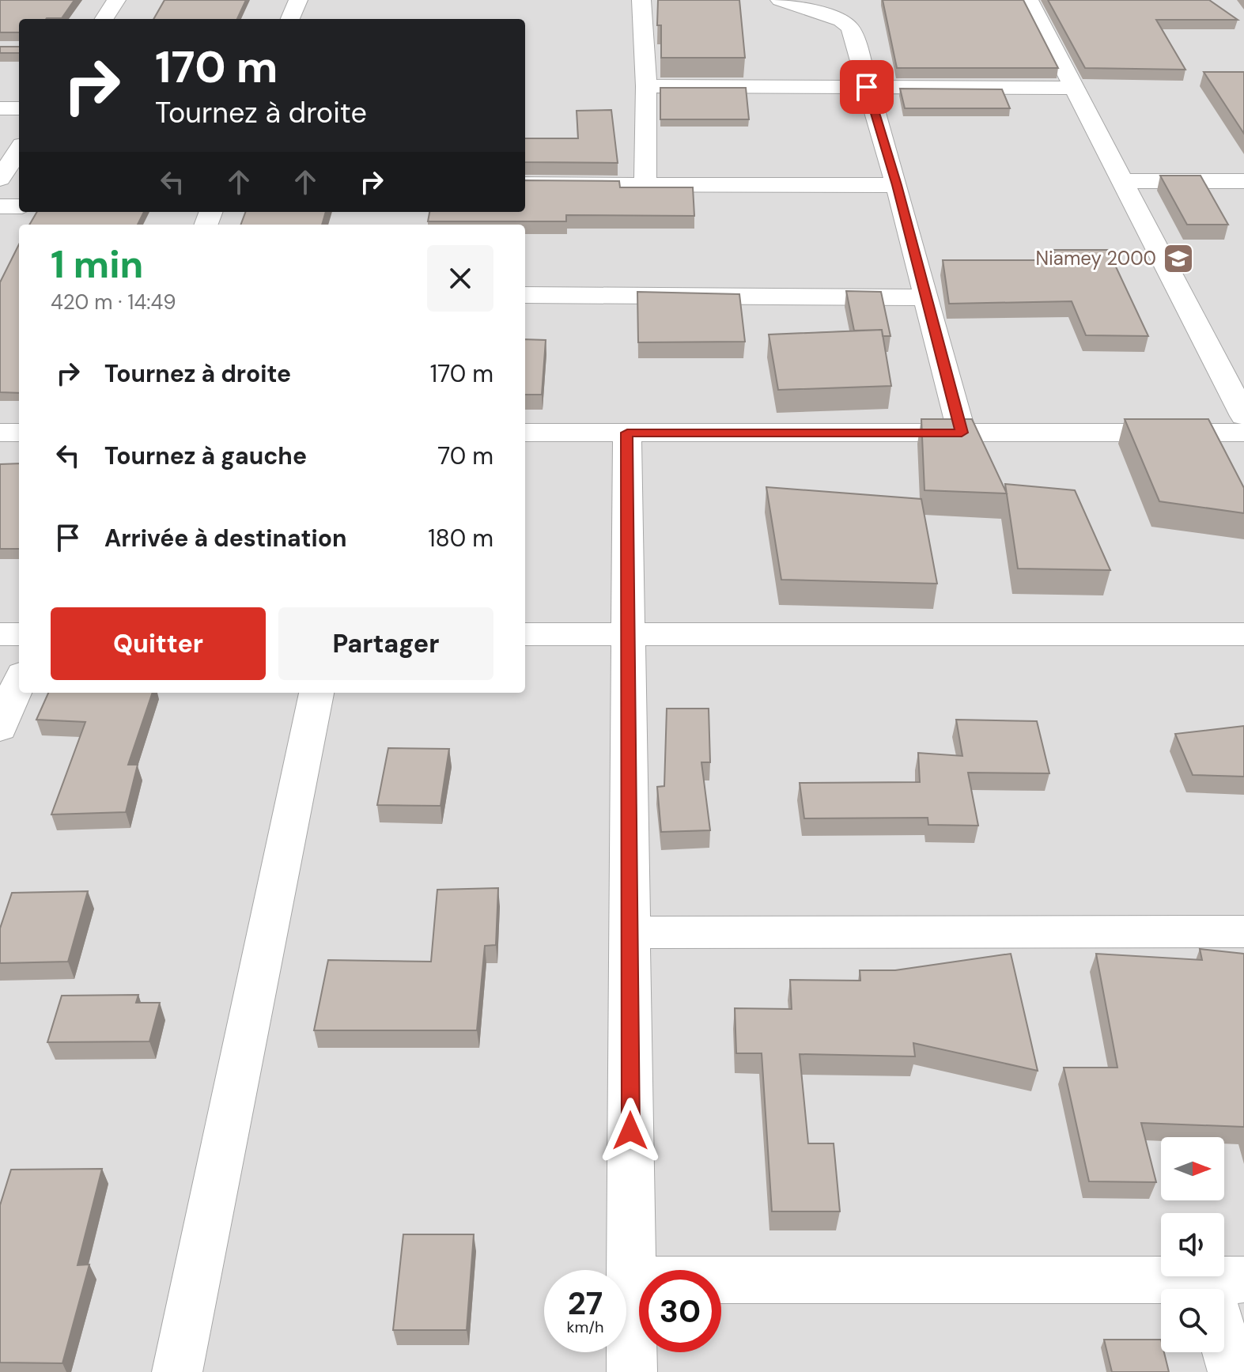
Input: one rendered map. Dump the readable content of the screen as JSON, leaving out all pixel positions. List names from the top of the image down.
{
  "places": {
    "school or university": ["Niamey 2000"]
  },
  "north": "right",
  "page": {
    "turn": ["170 m", "Tournez à droite"],
    "heading": ["1 min", "420 m · 14:49"],
    "list": [
      {
        "name": "Tournez à droite",
        "value": "170 m"
      },
      {
        "name": "Tournez à gauche",
        "value": "70 m"
      },
      {
        "name": "Arrivée à destination",
        "value": "180 m"
      }
    ],
    "buttons": ["Quitter", "Partager"],
    "speed": "27 km/h",
    "limit": "30"
  }
}
